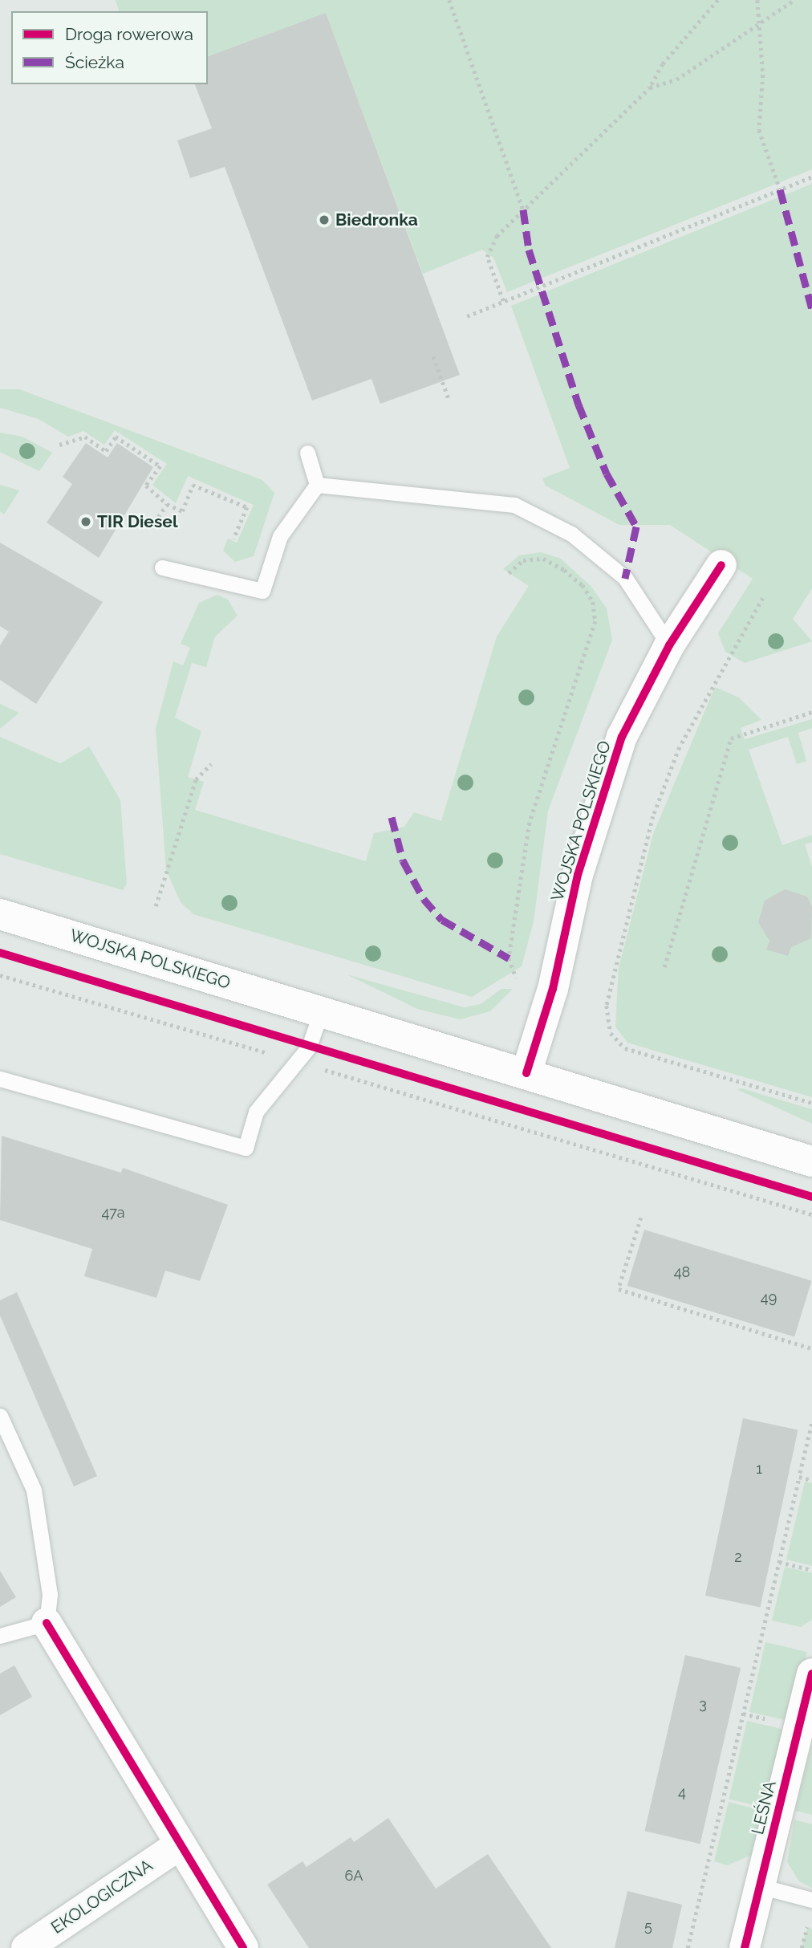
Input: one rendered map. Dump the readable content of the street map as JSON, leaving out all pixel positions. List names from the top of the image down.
{
  "streets": {
    "street": ["WOJSKA POLSKIEGO", "LEŚNA", "EKOLOGICZNA"]
  },
  "places": ["Biedronka", "TIR Diesel"],
  "house_numbers": [
    "47a",
    "48",
    "49",
    "1",
    "2",
    "3",
    "4",
    "6A",
    "5"
  ],
  "legend": ["Droga rowerowa", "Ścieżka"]
}
